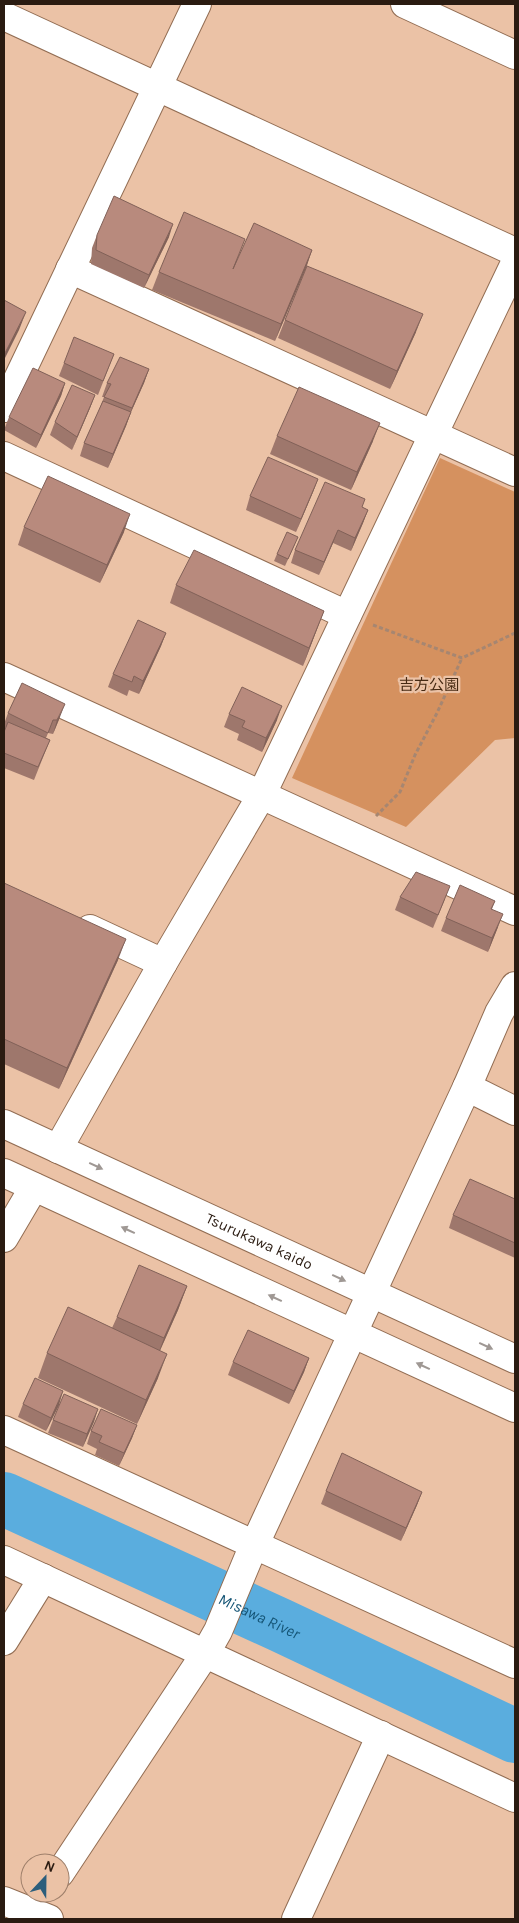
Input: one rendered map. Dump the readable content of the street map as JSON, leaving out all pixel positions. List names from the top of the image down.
{
  "streets": {
    "street": ["Tsurukawa kaido"]
  },
  "water": ["Misawa River"],
  "parks": ["吉方公園"],
  "north": "top"
}
